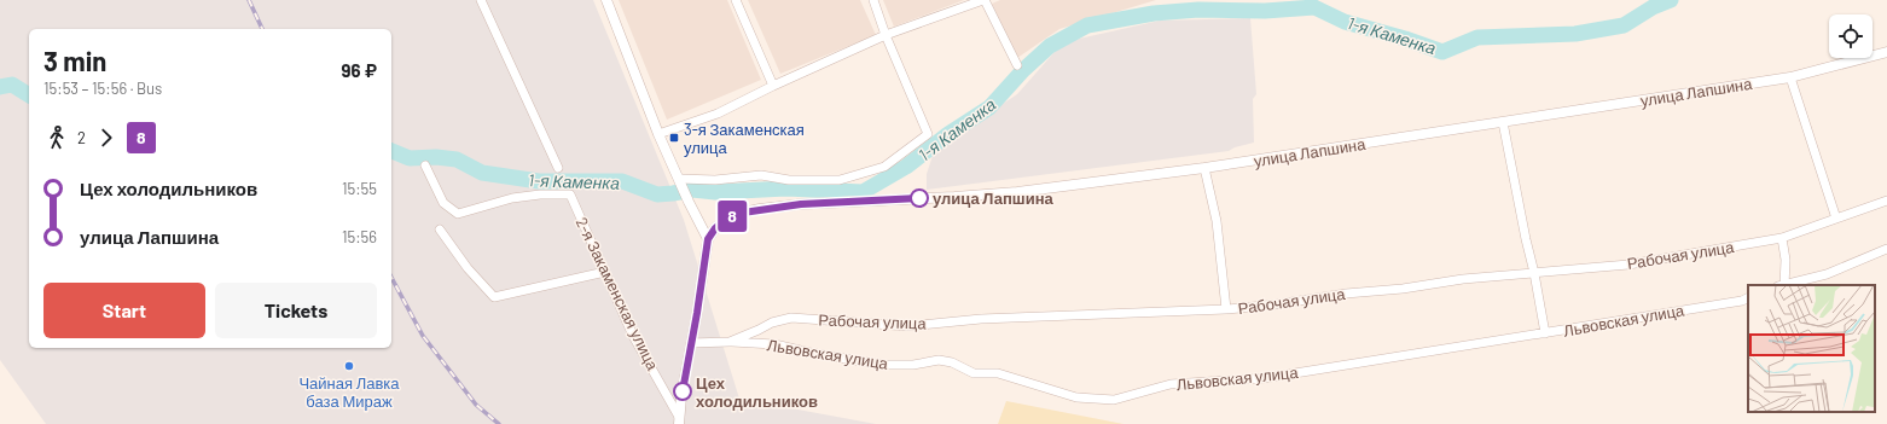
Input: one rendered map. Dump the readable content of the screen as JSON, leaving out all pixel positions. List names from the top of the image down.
{
  "streets": {
    "street": [
      "улица Лапшина",
      "Рабочая улица",
      "2-я Закаменская улица",
      "Львовская улица"
    ]
  },
  "crossings": [
    ["Рабочая улица", "Львовская улица"]
  ],
  "water": ["1-я Каменка"],
  "places": {
    "transit": ["3-я Закаменская улица"],
    "other": ["улица Лапшина", "Чайная Лавка база Мираж", "Цех холодильников"]
  },
  "lines": ["bus line 8"],
  "page": {
    "on_map": "8",
    "heading": ["3 min", "15:53 – 15:56 · Bus", "96 ₽"],
    "legs": ["2", "8"],
    "list": [
      {
        "name": "Цех холодильников",
        "value": "15:55"
      },
      {
        "name": "улица Лапшина",
        "value": "15:56"
      }
    ],
    "buttons": ["Start", "Tickets"]
  }
}
